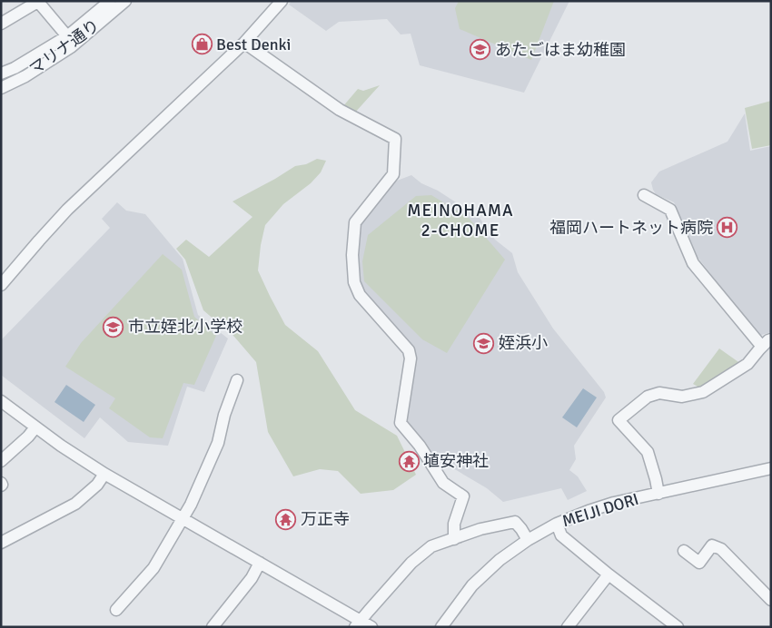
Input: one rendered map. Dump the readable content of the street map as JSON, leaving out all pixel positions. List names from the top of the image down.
{
  "streets": {
    "street": ["マリナ通り", "MEIJI DORI"]
  },
  "districts": ["MEINOHAMA 2-CHOME"],
  "places": {
    "shop": ["Best Denki"],
    "school or university": ["あたごはま幼稚園", "市立姪北小学校", "姪浜小"],
    "hospital": ["福岡ハートネット病院"],
    "temple": ["埴安神社", "万正寺"]
  }
}
